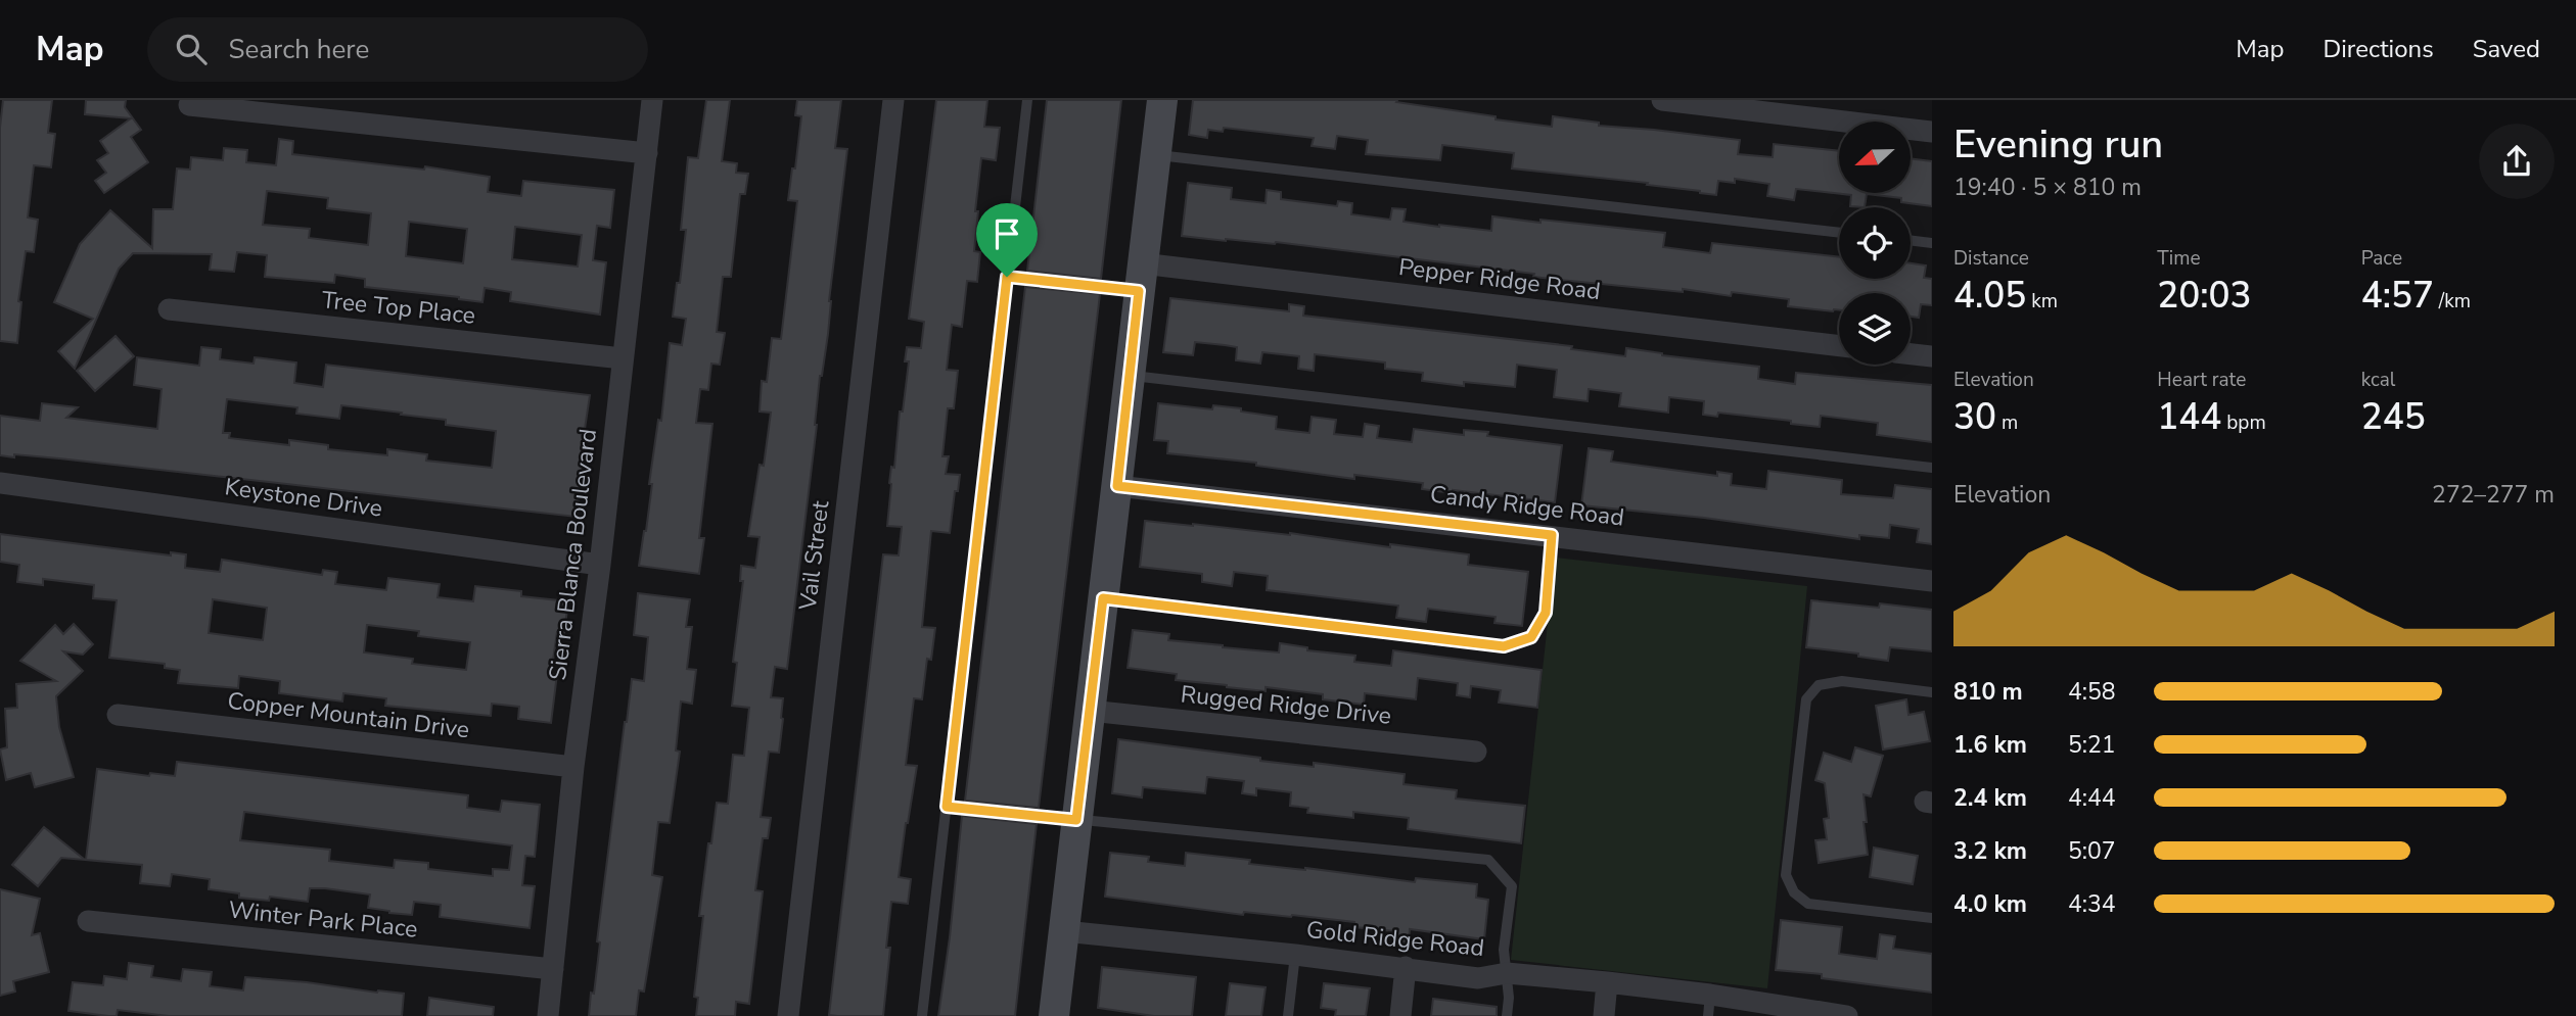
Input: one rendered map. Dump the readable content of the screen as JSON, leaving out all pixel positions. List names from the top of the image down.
{
  "streets": {
    "street": [
      "Pepper Ridge Road",
      "Tree Top Place",
      "Keystone Drive",
      "Candy Ridge Road",
      "Sierra Blanca Boulevard",
      "Vail Street",
      "Rugged Ridge Drive",
      "Copper Mountain Drive",
      "Winter Park Place",
      "Gold Ridge Road"
    ]
  },
  "crossings": [
    ["Tree Top Place", "Sierra Blanca Boulevard"],
    ["Keystone Drive", "Sierra Blanca Boulevard"],
    ["Sierra Blanca Boulevard", "Copper Mountain Drive"],
    ["Sierra Blanca Boulevard", "Winter Park Place"]
  ],
  "north": "left",
  "page": {
    "header": "Map",
    "search": "Search here",
    "nav": ["Map", "Directions", "Saved"],
    "heading": ["Evening run", "19:40 · 5 × 810 m"],
    "stats": [
      ["Distance", "4.05 km"],
      ["Time", "20:03"],
      ["Pace", "4:57 /km"],
      ["Elevation", "30 m"],
      ["Heart rate", "144 bpm"],
      ["kcal", "245"]
    ],
    "chart": ["Elevation", "272–277 m"],
    "list": [
      {
        "name": "810 m",
        "note": "4:58"
      },
      {
        "name": "1.6 km",
        "note": "5:21"
      },
      {
        "name": "2.4 km",
        "note": "4:44"
      },
      {
        "name": "3.2 km",
        "note": "5:07"
      },
      {
        "name": "4.0 km",
        "note": "4:34"
      }
    ]
  }
}
